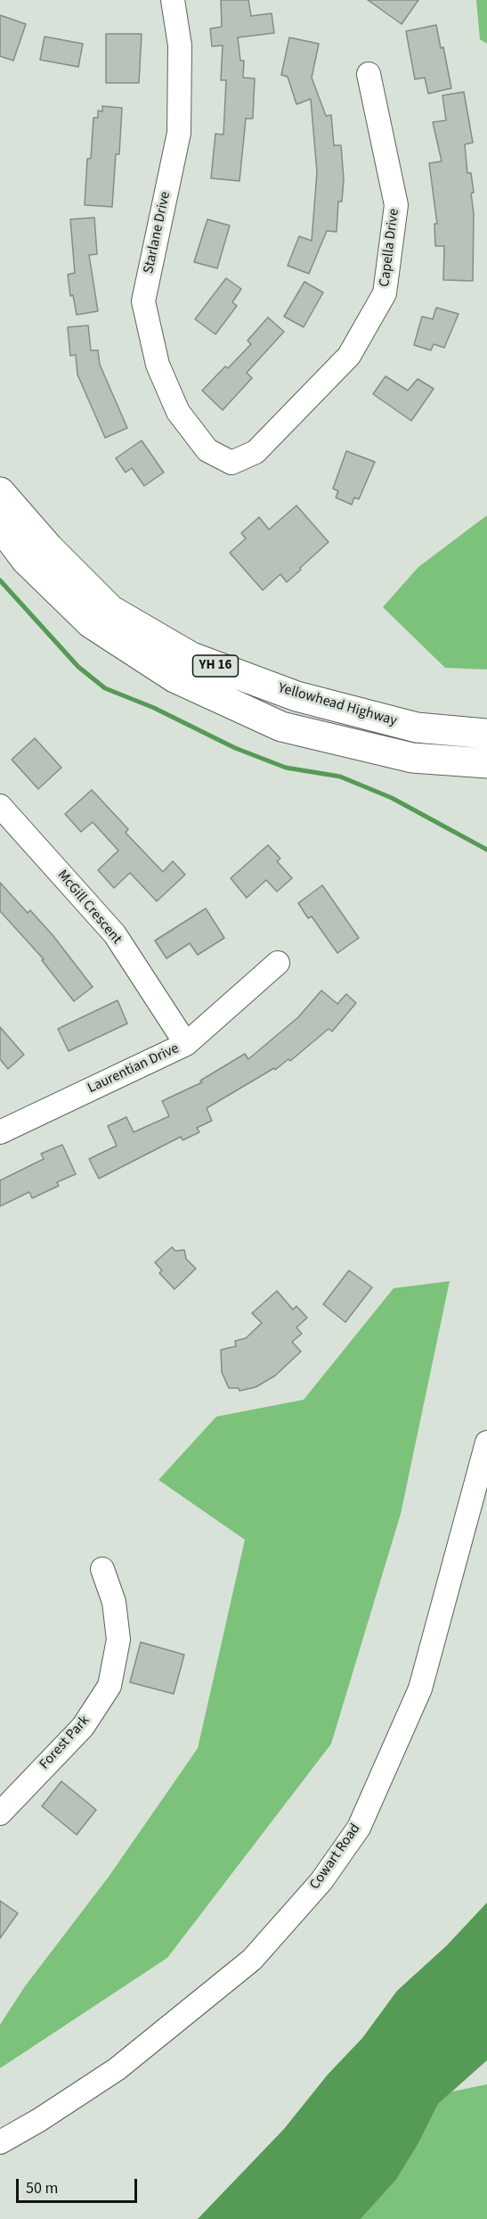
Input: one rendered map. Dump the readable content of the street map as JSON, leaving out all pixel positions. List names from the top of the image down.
{
  "streets": {
    "highway": ["YH 16", "Yellowhead Highway"],
    "street": [
      "Starlane Drive",
      "Capella Drive",
      "McGill Crescent",
      "Laurentian Drive",
      "Forest Park",
      "Cowart Road"
    ]
  },
  "crossings": [
    ["Starlane Drive", "Capella Drive"],
    ["McGill Crescent", "Laurentian Drive"]
  ],
  "scale_bar": "50 m"
}
